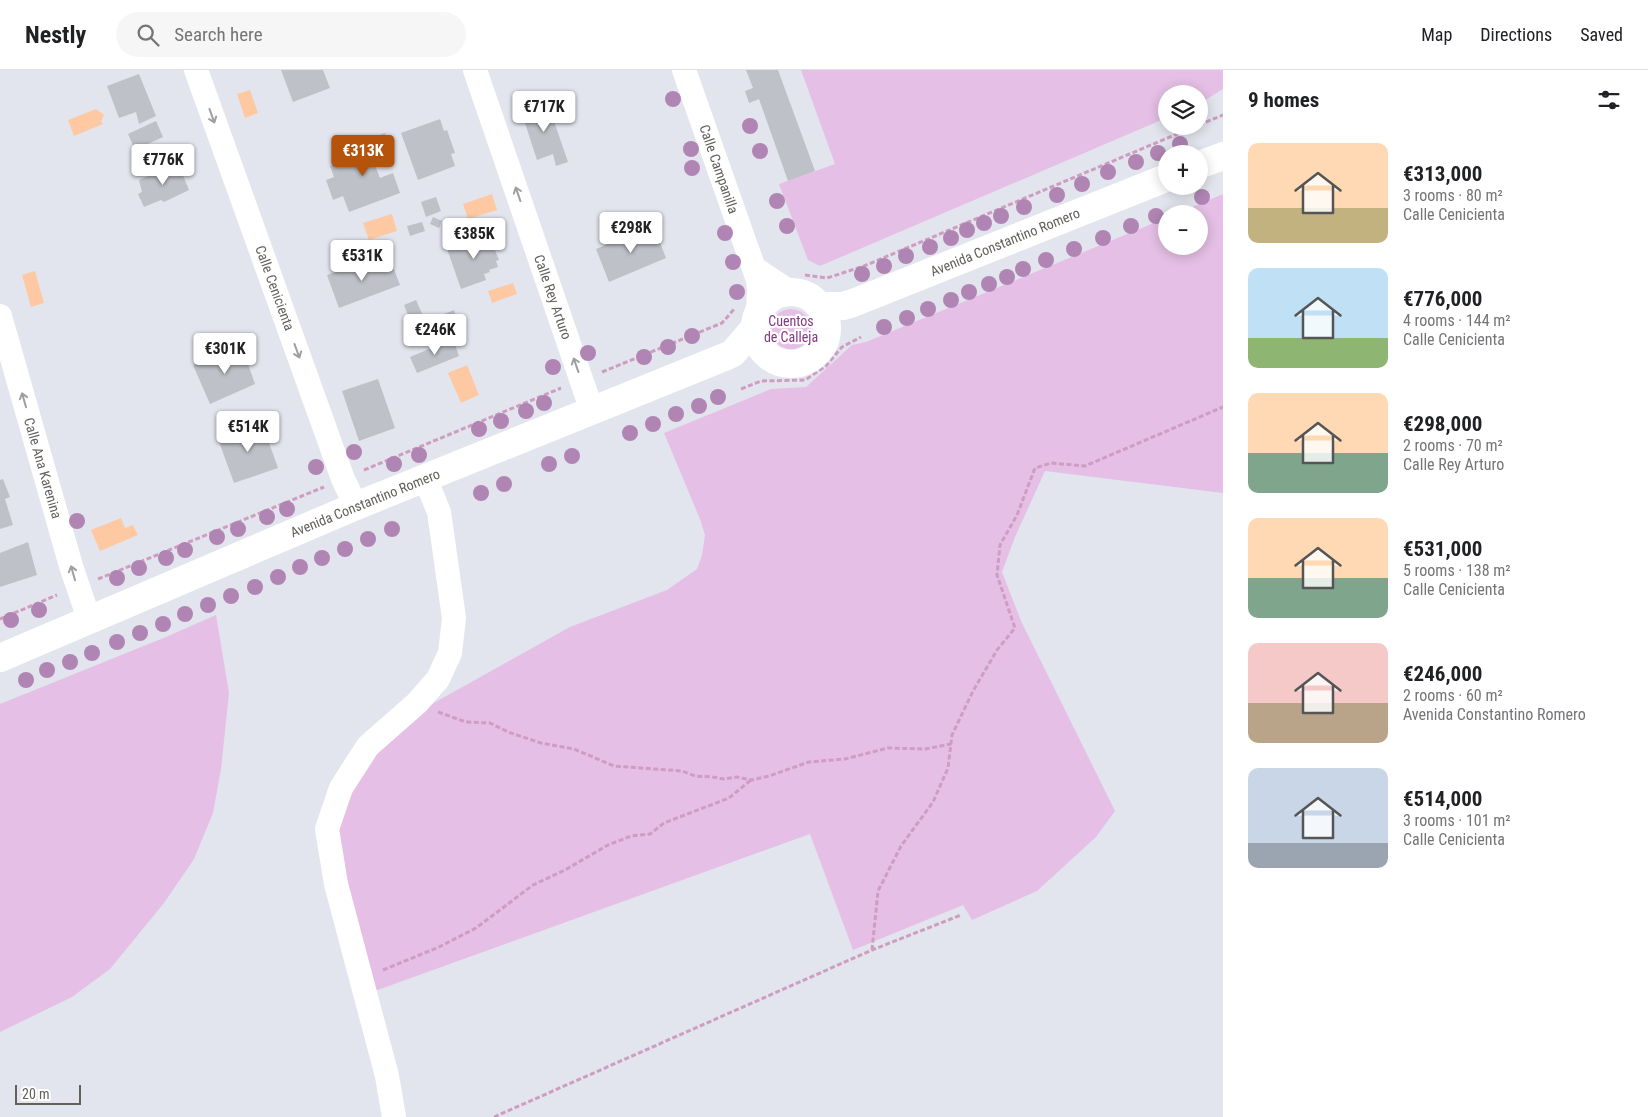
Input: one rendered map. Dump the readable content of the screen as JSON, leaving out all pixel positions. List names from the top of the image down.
{
  "streets": {
    "street": [
      "Calle Campanilla",
      "Avenida Constantino Romero",
      "Calle Cenicienta",
      "Calle Rey Arturo",
      "Calle Ana Karenina"
    ]
  },
  "crossings": [
    ["Calle Campanilla", "Avenida Constantino Romero"],
    ["Avenida Constantino Romero", "Calle Cenicienta"],
    ["Avenida Constantino Romero", "Calle Rey Arturo"],
    ["Avenida Constantino Romero", "Calle Ana Karenina"]
  ],
  "one_way": ["Calle Cenicienta", "Calle Rey Arturo", "Calle Ana Karenina"],
  "parks": ["Cuentos de Calleja"],
  "scale_bar": "20 m",
  "page": {
    "header": "Nestly",
    "search": "Search here",
    "nav": ["Map", "Directions", "Saved"],
    "heading": "9 homes",
    "map_buttons": ["+", "−"],
    "price": [
      "€717K",
      "€313K",
      "€776K",
      "€298K",
      "€385K",
      "€531K",
      "€246K",
      "€301K",
      "€514K"
    ],
    "list": [
      {
        "name": "€313,000",
        "note": "3 rooms · 80 m² · Calle Cenicienta"
      },
      {
        "name": "€776,000",
        "note": "4 rooms · 144 m² · Calle Cenicienta"
      },
      {
        "name": "€298,000",
        "note": "2 rooms · 70 m² · Calle Rey Arturo"
      },
      {
        "name": "€531,000",
        "note": "5 rooms · 138 m² · Calle Cenicienta"
      },
      {
        "name": "€246,000",
        "note": "2 rooms · 60 m² · Avenida Constantino Romero"
      },
      {
        "name": "€514,000",
        "note": "3 rooms · 101 m² · Calle Cenicienta"
      }
    ],
    "scale": "20 m"
  }
}
